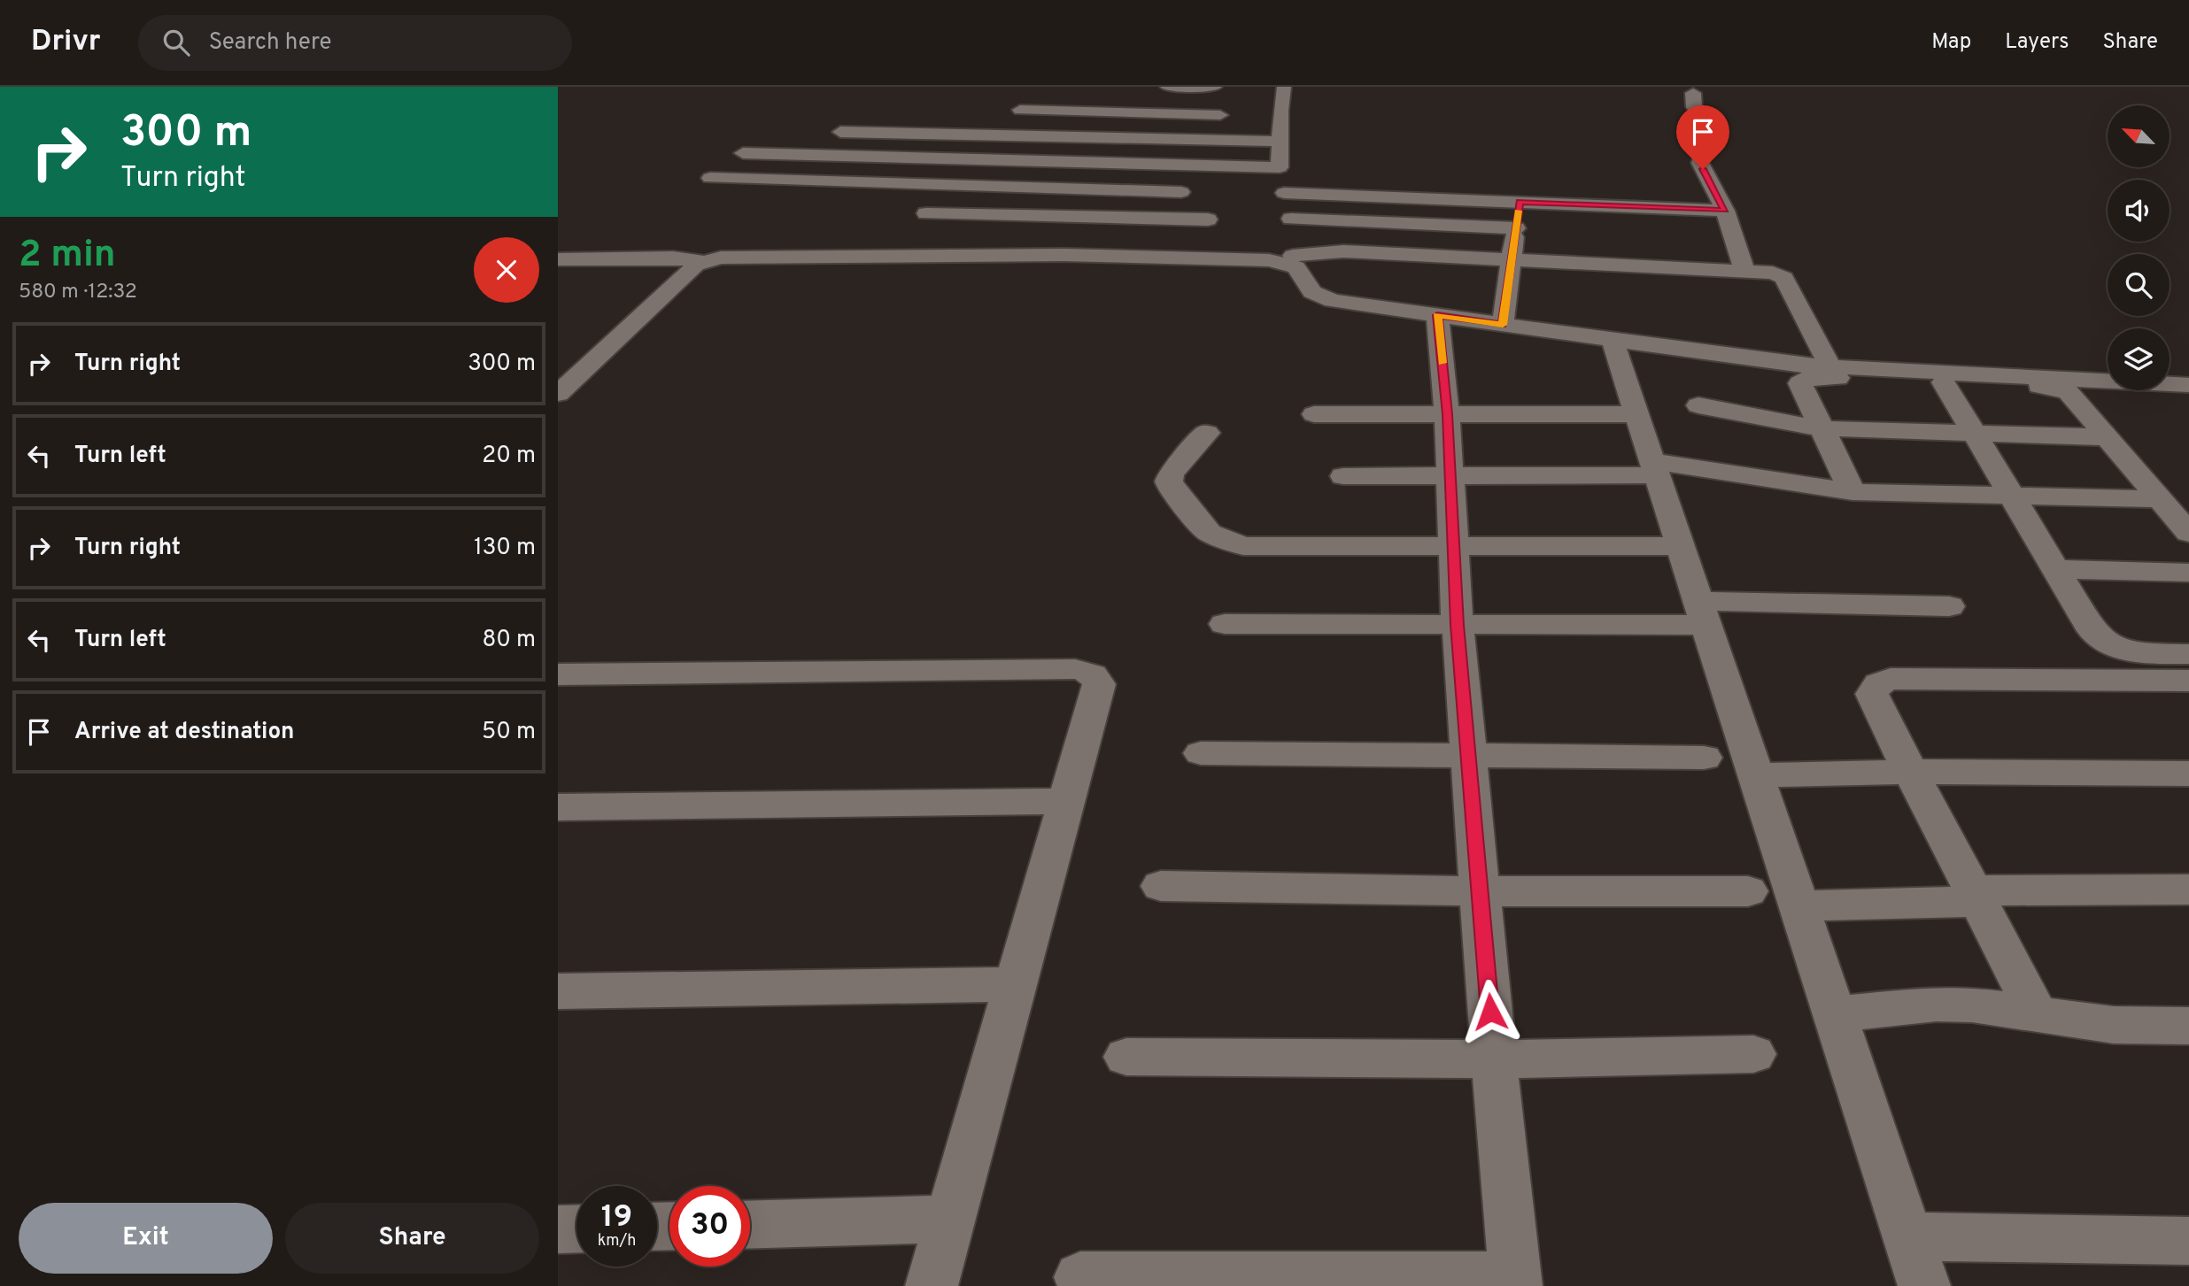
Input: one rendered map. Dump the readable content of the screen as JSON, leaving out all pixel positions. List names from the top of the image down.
{
  "north": "top left",
  "page": {
    "header": "Drivr",
    "search": "Search here",
    "nav": ["Map", "Layers", "Share"],
    "turn": ["300 m", "Turn right"],
    "heading": ["2 min", "580 m · 12:32"],
    "list": [
      {
        "name": "Turn right",
        "value": "300 m"
      },
      {
        "name": "Turn left",
        "value": "20 m"
      },
      {
        "name": "Turn right",
        "value": "130 m"
      },
      {
        "name": "Turn left",
        "value": "80 m"
      },
      {
        "name": "Arrive at destination",
        "value": "50 m"
      }
    ],
    "speed": "19 km/h",
    "limit": "30",
    "buttons": ["Exit", "Share"]
  }
}
